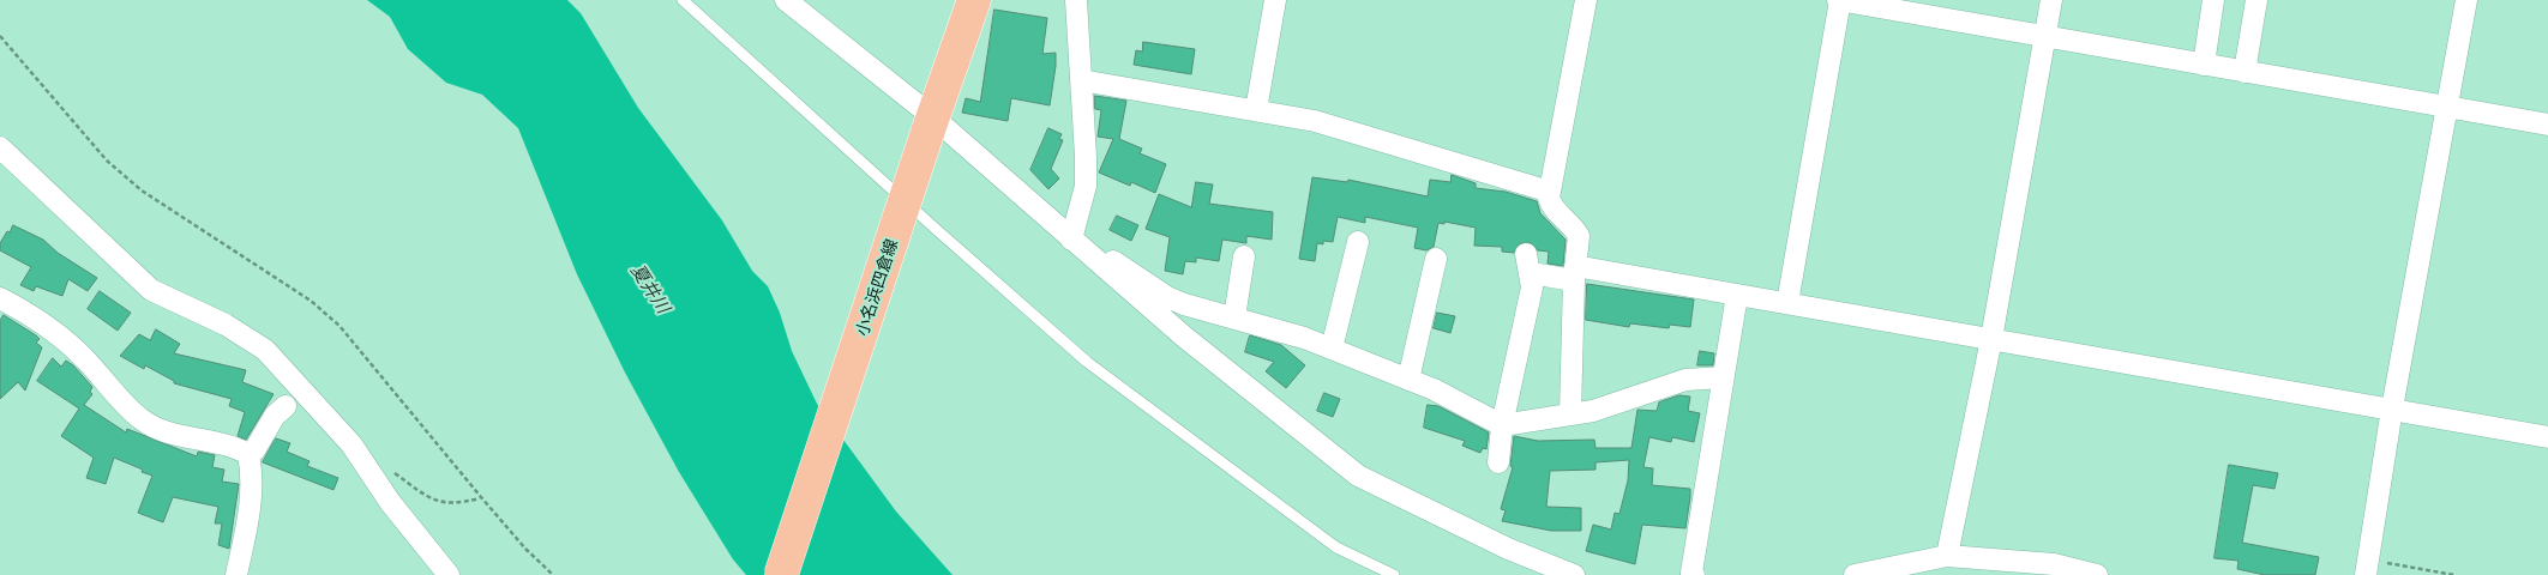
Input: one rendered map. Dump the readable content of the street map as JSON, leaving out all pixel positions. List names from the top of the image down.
{
  "streets": {
    "main road": ["小名浜四倉線"]
  },
  "water": ["夏井川"]
}
